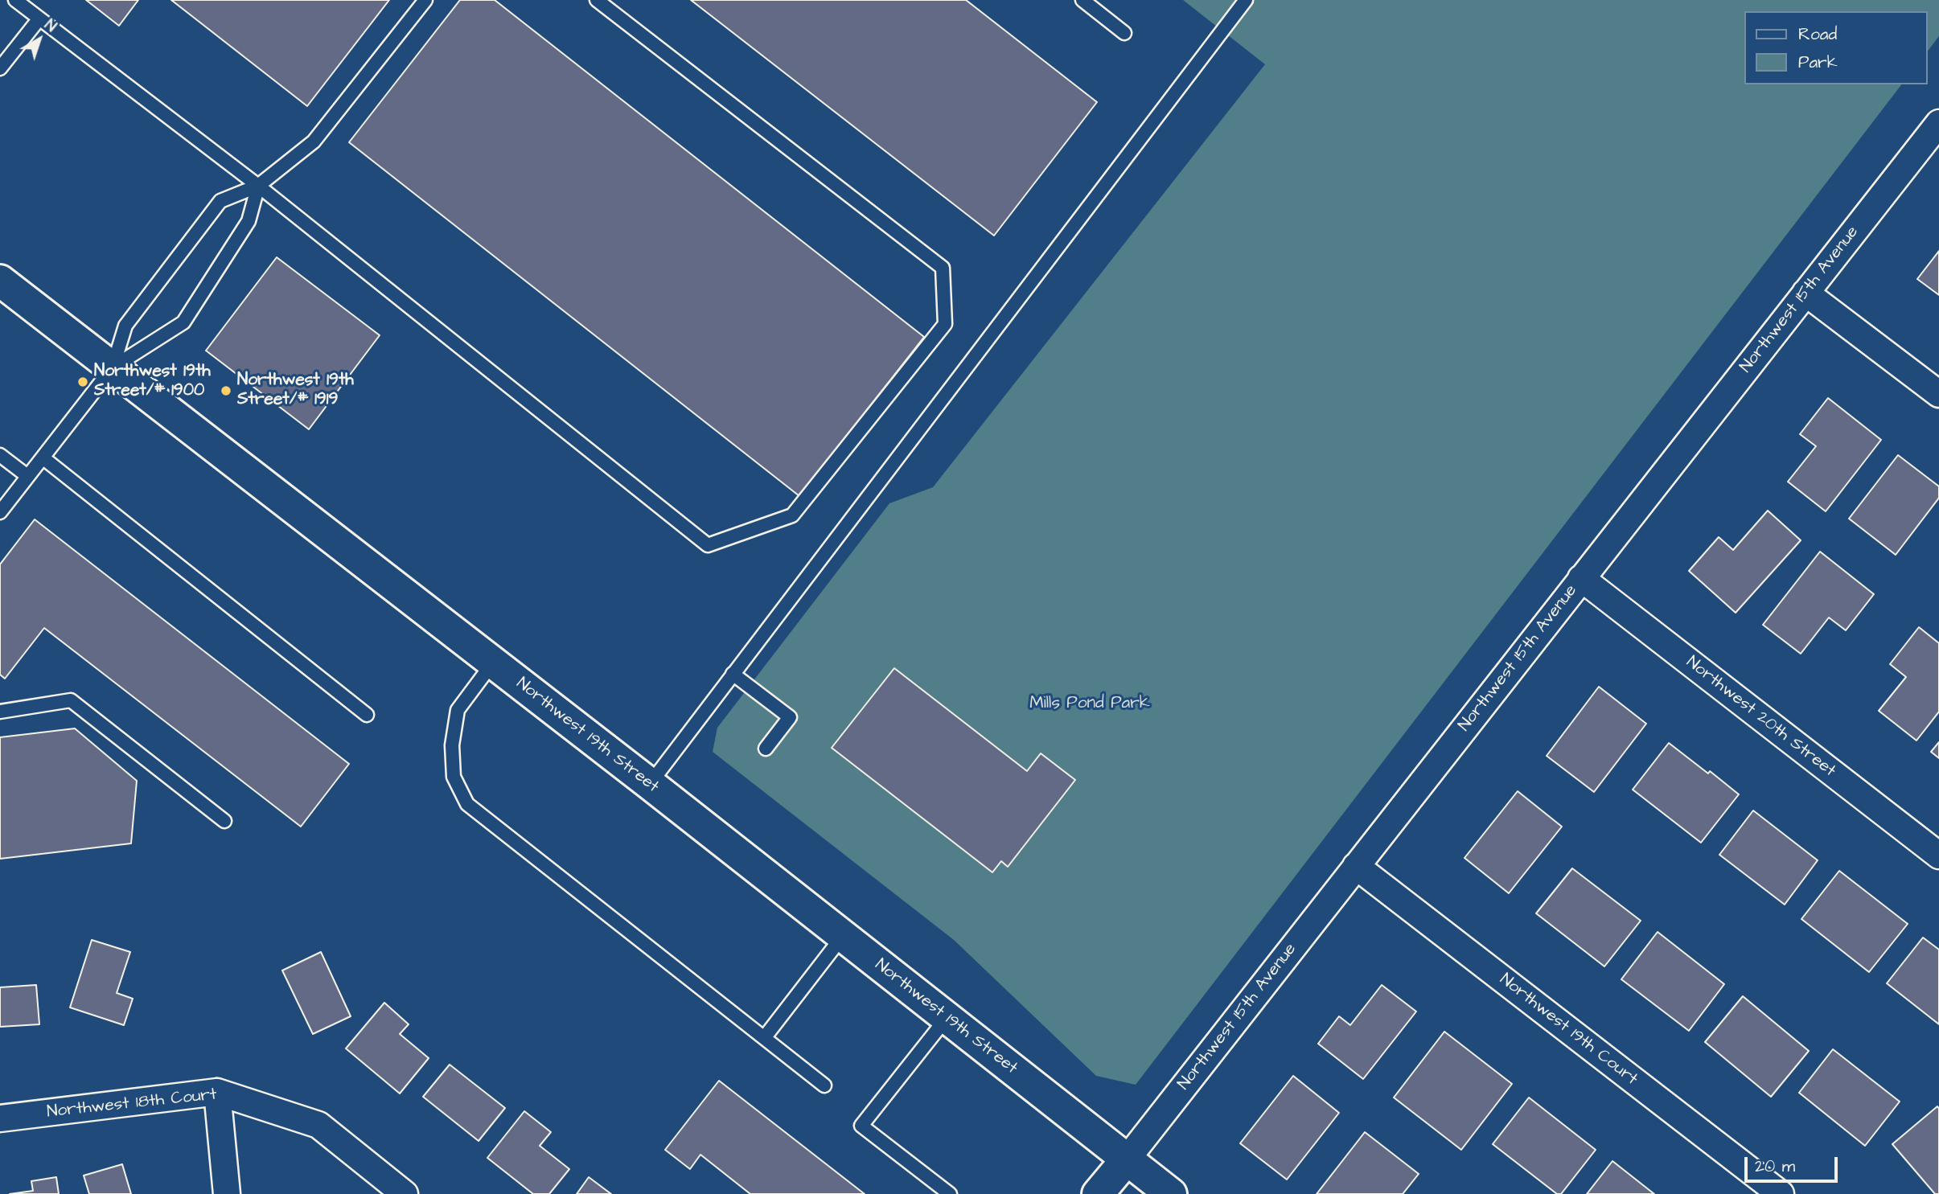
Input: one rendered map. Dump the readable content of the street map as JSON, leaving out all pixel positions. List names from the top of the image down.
{
  "streets": {
    "street": [
      "Northwest 15th Avenue",
      "Northwest 20th Street",
      "Northwest 19th Street",
      "Northwest 19th Court",
      "Northwest 18th Court"
    ]
  },
  "crossings": [
    ["Northwest 15th Avenue", "Northwest 20th Street"],
    ["Northwest 15th Avenue", "Northwest 19th Street"],
    ["Northwest 15th Avenue", "Northwest 19th Court"]
  ],
  "parks": ["Mills Pond Park"],
  "places": ["Northwest 19th Street/# 1900", "Northwest 19th Street/# 1919"],
  "legend": ["Road", "Park"],
  "scale_bar": "20 m",
  "north": "top right"
}
